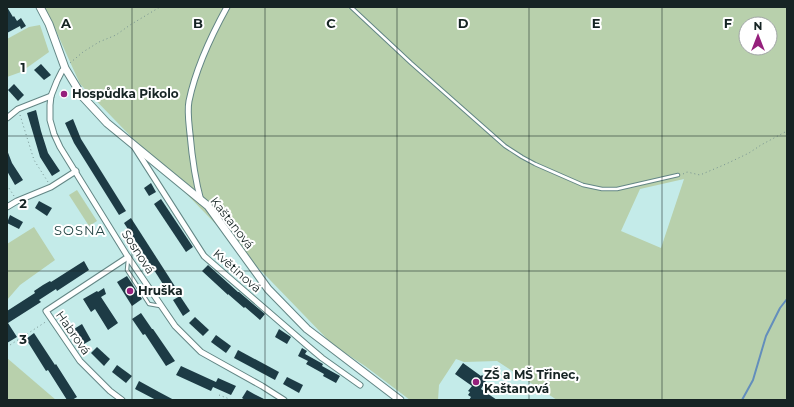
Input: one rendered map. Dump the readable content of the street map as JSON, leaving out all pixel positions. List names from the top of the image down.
{
  "streets": {
    "street": [
      "Kaštanová",
      "Sosnová",
      "Květinová",
      "Habrová"
    ]
  },
  "crossings": [
    ["Kaštanová", "Sosnová"],
    ["Kaštanová", "Květinová"],
    ["Sosnová", "Habrová"]
  ],
  "districts": ["SOSNA"],
  "places": ["Hospůdka Pikolo", "Hruška", "ZŠ a MŠ Třinec, Kaštanová"],
  "north": "top",
  "grid": {
    "columns": [
      "A",
      "B",
      "C",
      "D",
      "E",
      "F"
    ],
    "rows": ["1", "2", "3"]
  }
}
